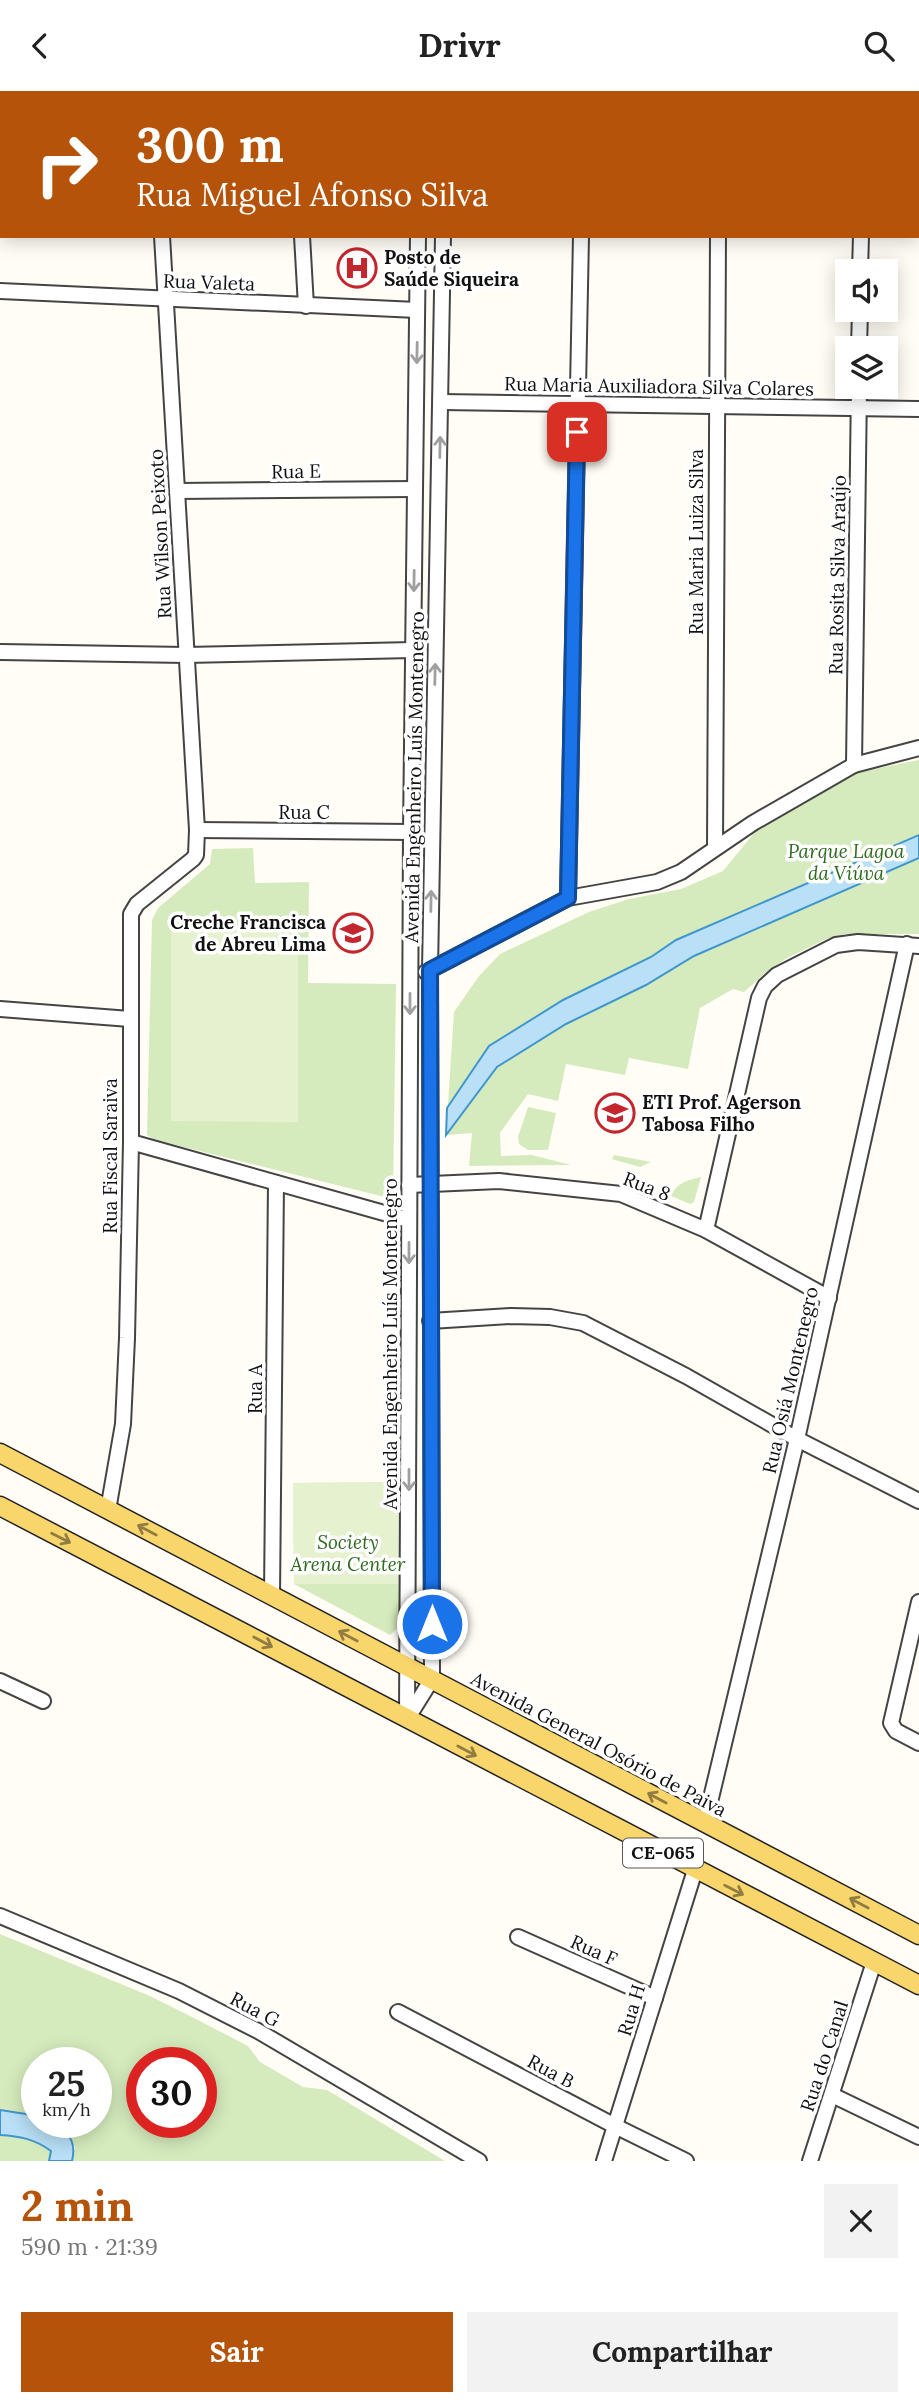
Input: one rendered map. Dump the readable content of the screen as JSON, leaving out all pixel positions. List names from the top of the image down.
{
  "streets": {
    "main road": ["Avenida General Osório de Paiva", "CE-065"],
    "street": [
      "Rua Valeta",
      "Rua Maria Auxiliadora Silva Colares",
      "Rua E",
      "Rua Wilson Peixoto",
      "Rua Maria Luiza Silva",
      "Rua Rosita Silva Araújo",
      "Avenida Engenheiro Luís Montenegro",
      "Rua C",
      "Rua Fiscal Saraiva",
      "Rua 8",
      "Rua Osiá Montenegro",
      "Rua A",
      "Rua F",
      "Rua G",
      "Rua H",
      "Rua do Canal",
      "Rua B"
    ]
  },
  "crossings": [
    ["Rua Valeta", "Rua Wilson Peixoto"],
    ["Rua Valeta", "Avenida Engenheiro Luís Montenegro"],
    ["Rua Maria Auxiliadora Silva Colares", "Rua Maria Luiza Silva"],
    ["Rua Maria Auxiliadora Silva Colares", "Rua Rosita Silva Araújo"],
    ["Rua Maria Auxiliadora Silva Colares", "Avenida Engenheiro Luís Montenegro"],
    ["Rua E", "Rua Wilson Peixoto"],
    ["Rua E", "Avenida Engenheiro Luís Montenegro"],
    ["Rua Wilson Peixoto", "Rua C"],
    ["Rua Wilson Peixoto", "Rua Fiscal Saraiva"],
    ["Avenida Engenheiro Luís Montenegro", "Rua C"],
    ["Avenida Engenheiro Luís Montenegro", "Rua 8"],
    ["Avenida Engenheiro Luís Montenegro", "Avenida General Osório de Paiva"],
    ["Avenida Engenheiro Luís Montenegro", "CE-065"],
    ["Rua C", "Rua Fiscal Saraiva"],
    ["Rua Fiscal Saraiva", "Avenida General Osório de Paiva"],
    ["Rua 8", "Rua Osiá Montenegro"],
    ["Rua Osiá Montenegro", "Avenida General Osório de Paiva"],
    ["Rua A", "Avenida General Osório de Paiva"],
    ["CE-065", "Rua H"],
    ["CE-065", "Rua do Canal"],
    ["Rua F", "Rua H"],
    ["Rua H", "Rua B"]
  ],
  "parks": ["Parque Lagoa da Viúva", "Society Arena Center"],
  "places": {
    "hospital": ["Posto de Saúde Siqueira"],
    "school or university": ["Creche Francisca de Abreu Lima", "ETI Prof. Agerson Tabosa Filho"]
  },
  "page": {
    "header": "Drivr",
    "turn": ["300 m", "Rua Miguel Afonso Silva"],
    "speed": "25 km/h",
    "limit": "30",
    "heading": ["2 min", "590 m · 21:39"],
    "buttons": ["Sair", "Compartilhar"]
  }
}
